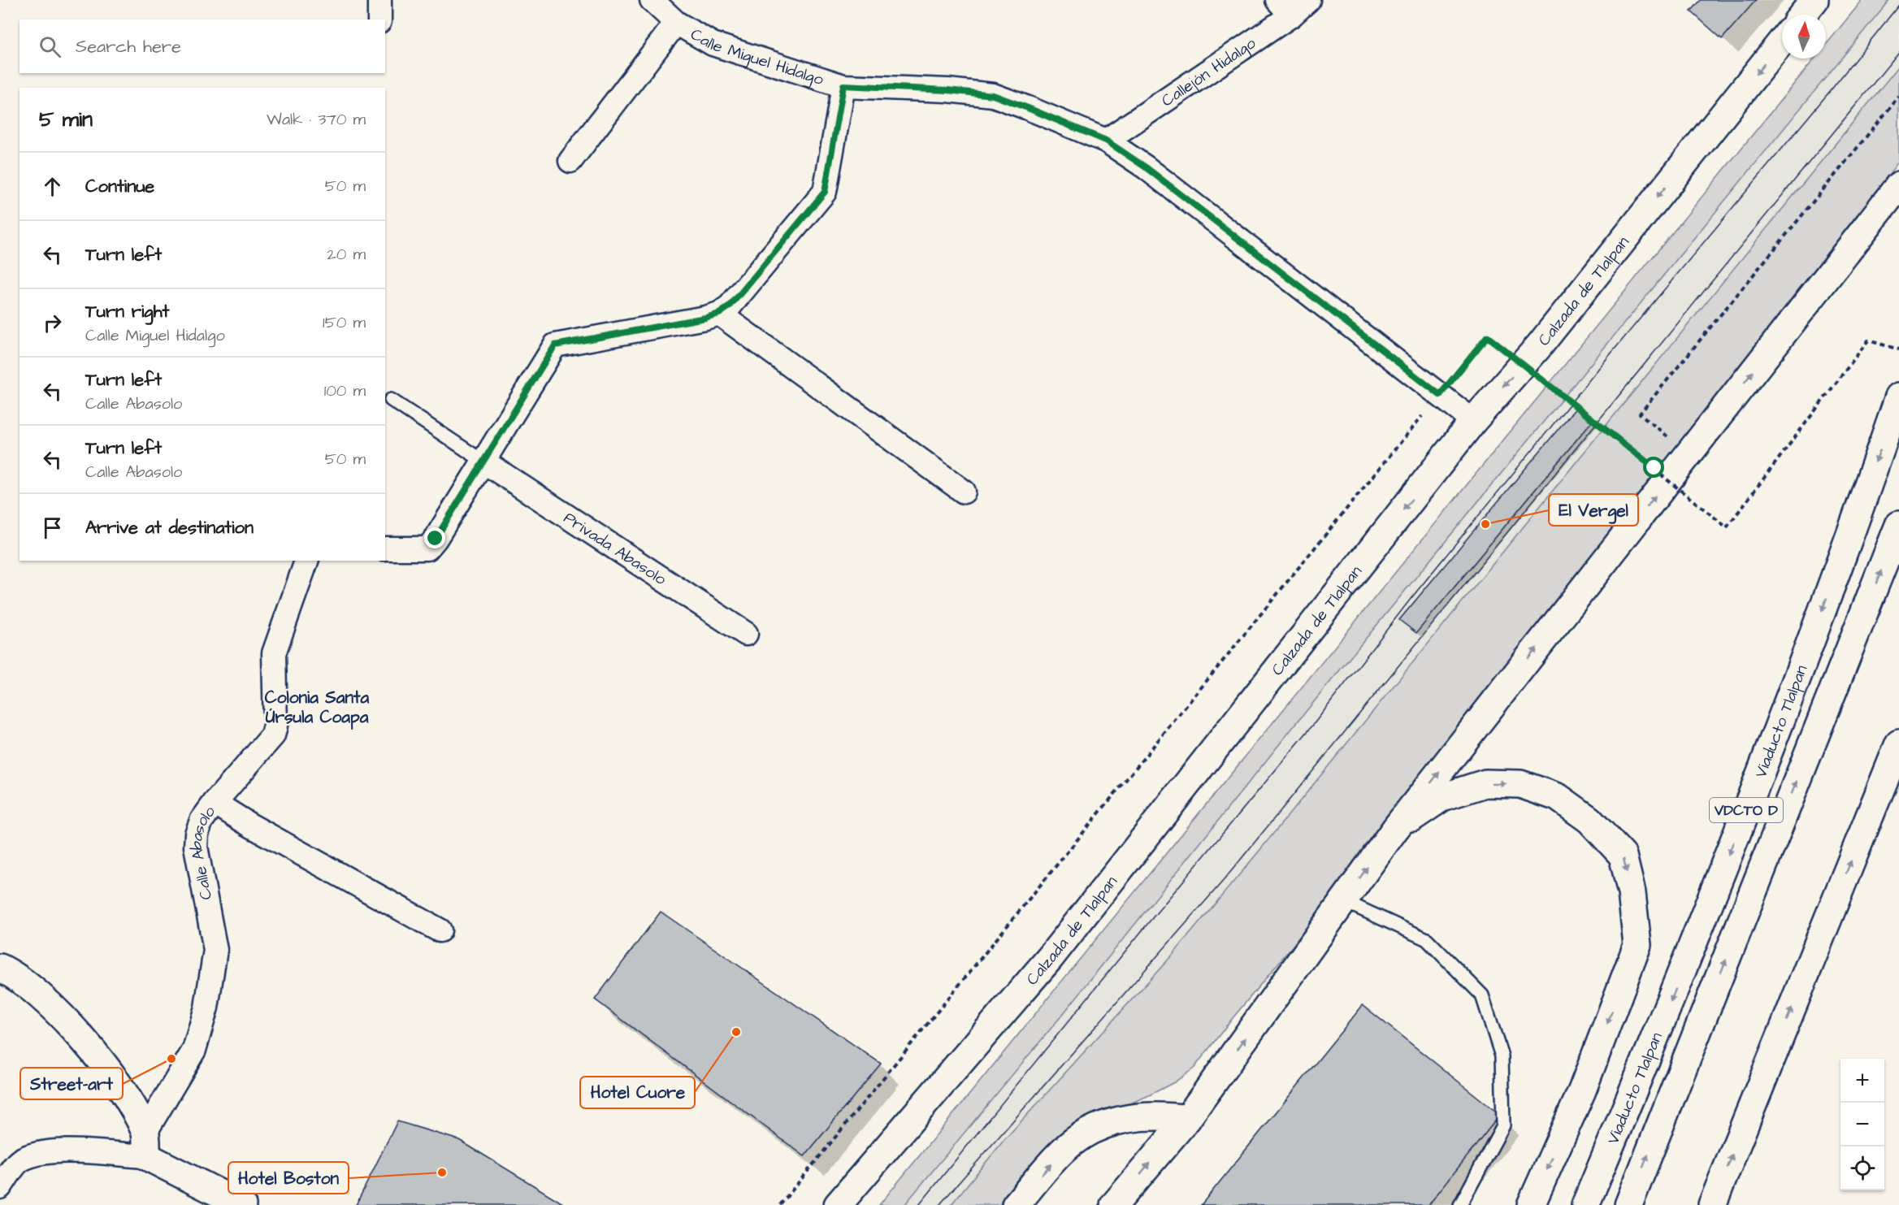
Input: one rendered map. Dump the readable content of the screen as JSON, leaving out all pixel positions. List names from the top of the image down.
{
  "streets": {
    "main road": ["Calzada de Tlalpan", "Viaducto Tlalpan", "VDCTO D"],
    "street": [
      "Calle Miguel Hidalgo",
      "Callejón Hidalgo",
      "Privada Abasolo",
      "Calle Abasolo"
    ]
  },
  "crossings": [
    ["Calle Miguel Hidalgo", "Callejón Hidalgo"],
    ["Calle Miguel Hidalgo", "Calzada de Tlalpan"]
  ],
  "districts": ["Colonia Santa Úrsula Coapa"],
  "places": [
    "El Vergel",
    "Hotel Cuore",
    "Street-art",
    "Hotel Boston"
  ],
  "north": "top",
  "page": {
    "search": "Search here",
    "heading": ["5 min", "Walk · 370 m"],
    "list": [
      ["Continue", "50 m"],
      ["Turn left", "20 m"],
      ["Turn right", "Calle Miguel Hidalgo", "150 m"],
      ["Turn left", "Calle Abasolo", "100 m"],
      ["Turn left", "Calle Abasolo", "50 m"],
      "Arrive at destination"
    ],
    "map_buttons": ["+", "−"]
  }
}
